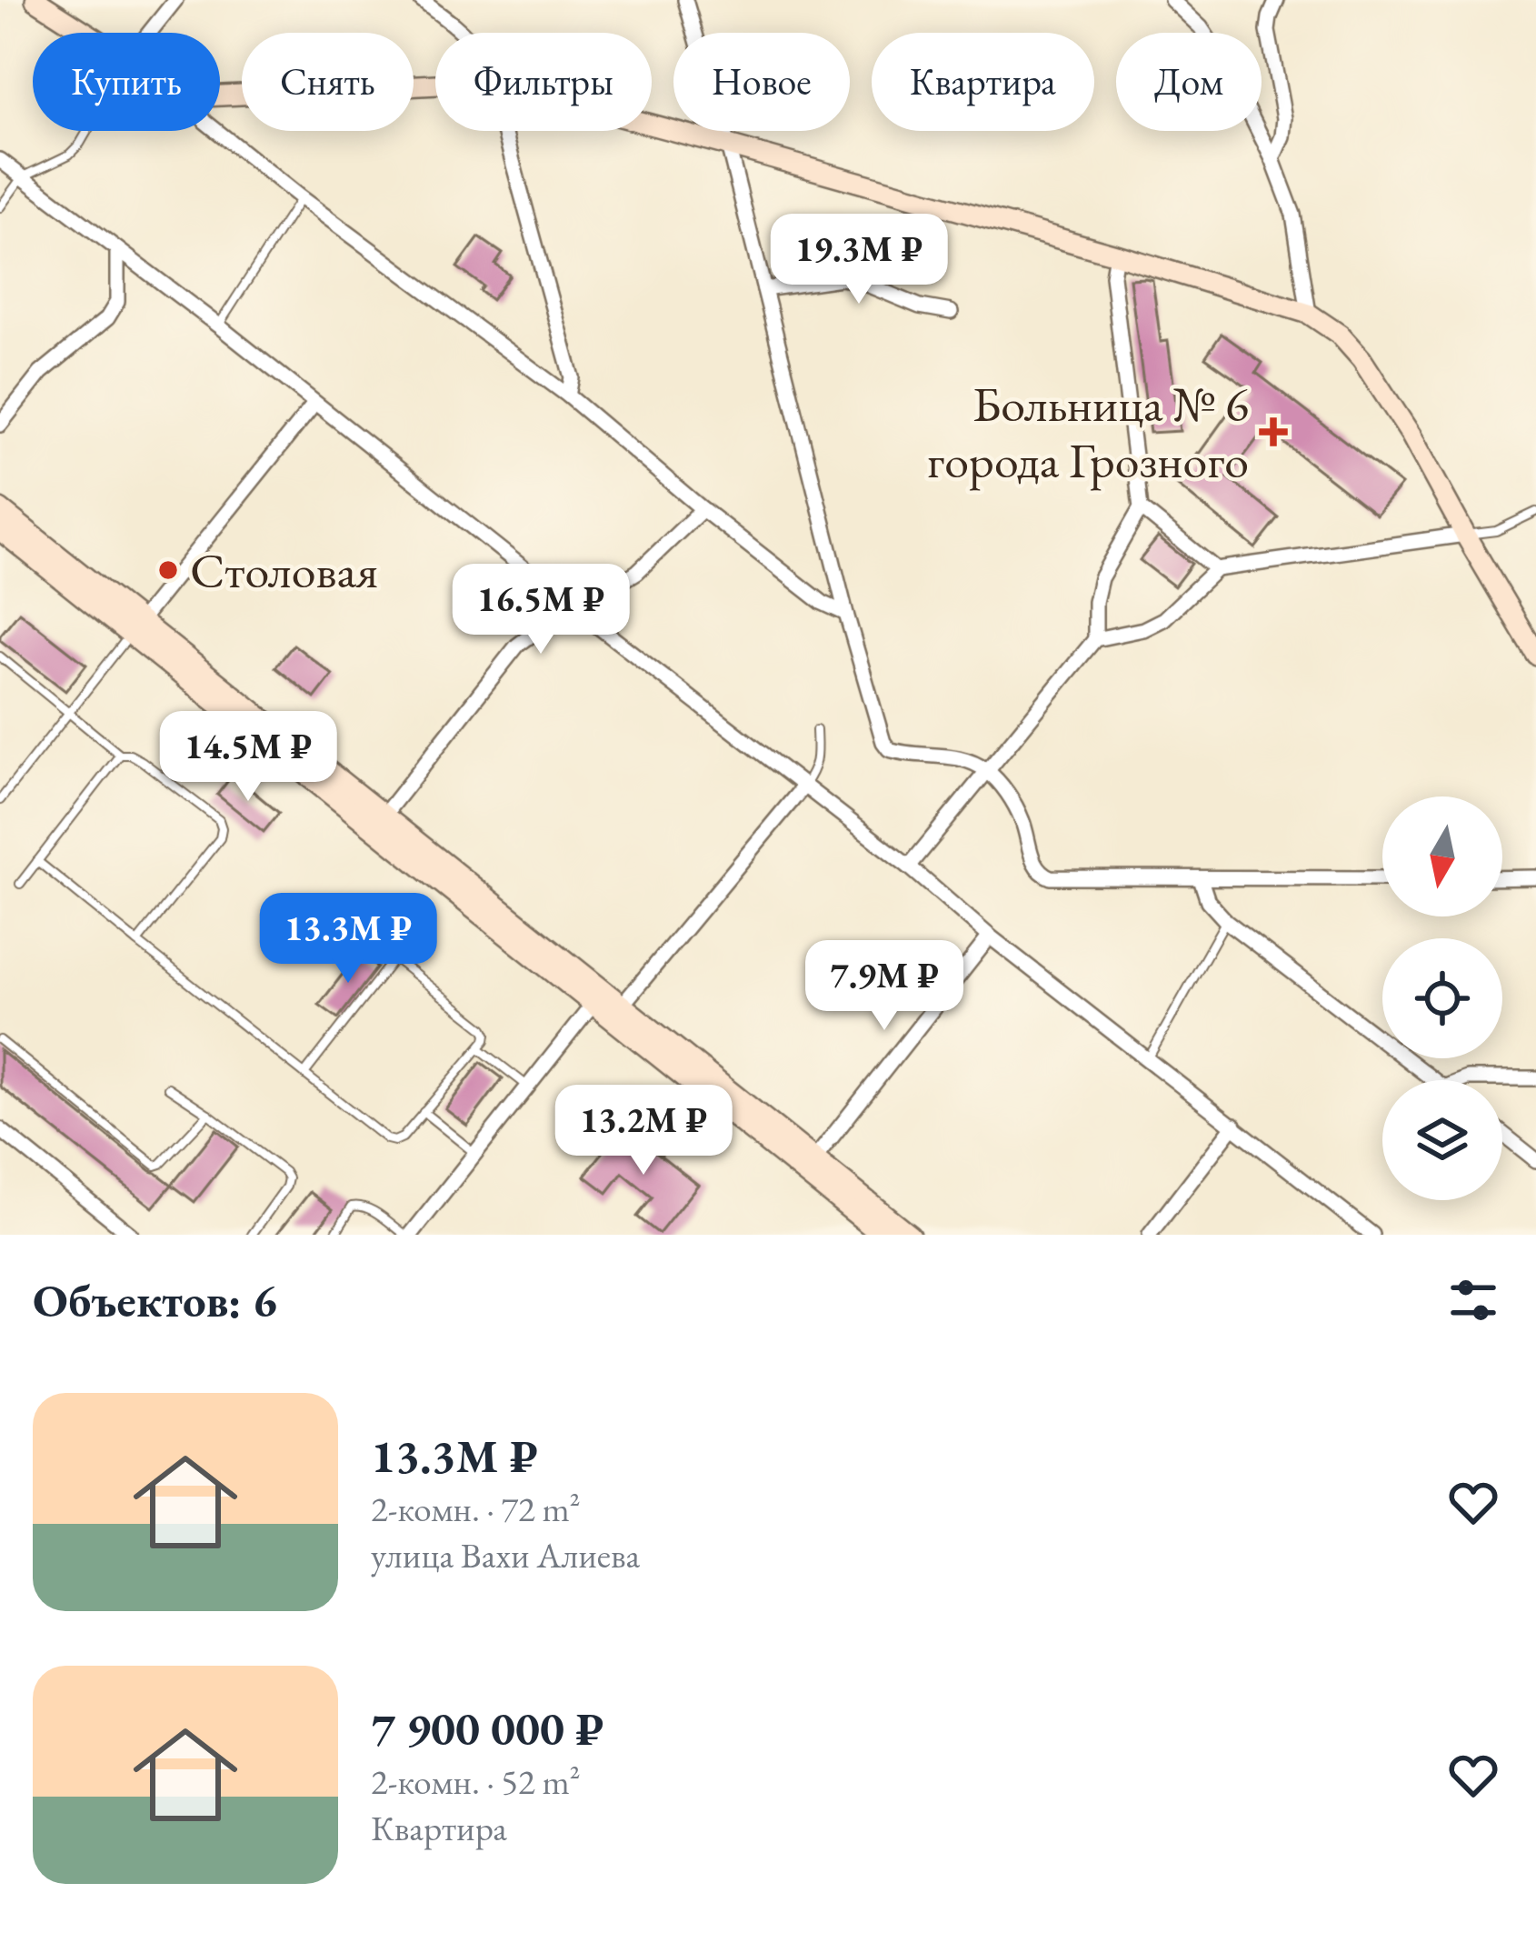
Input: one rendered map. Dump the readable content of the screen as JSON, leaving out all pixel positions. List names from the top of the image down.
{
  "places": {
    "health": ["Больница № 6 города Грозного"],
    "other": ["Столовая"]
  },
  "north": "bottom",
  "page": {
    "chip": [
      "Купить",
      "Снять",
      "Фильтры",
      "Новое",
      "Квартира",
      "Дом"
    ],
    "price": [
      "19.3M ₽",
      "16.5M ₽",
      "14.5M ₽",
      "13.3M ₽",
      "7.9M ₽",
      "13.2M ₽"
    ],
    "heading": "Объектов: 6",
    "list": [
      {
        "name": "13.3M ₽",
        "note": "2-комн. · 72 m² · улица Вахи Алиева"
      },
      {
        "name": "7 900 000 ₽",
        "note": "2-комн. · 52 m² · Квартира"
      }
    ]
  }
}
